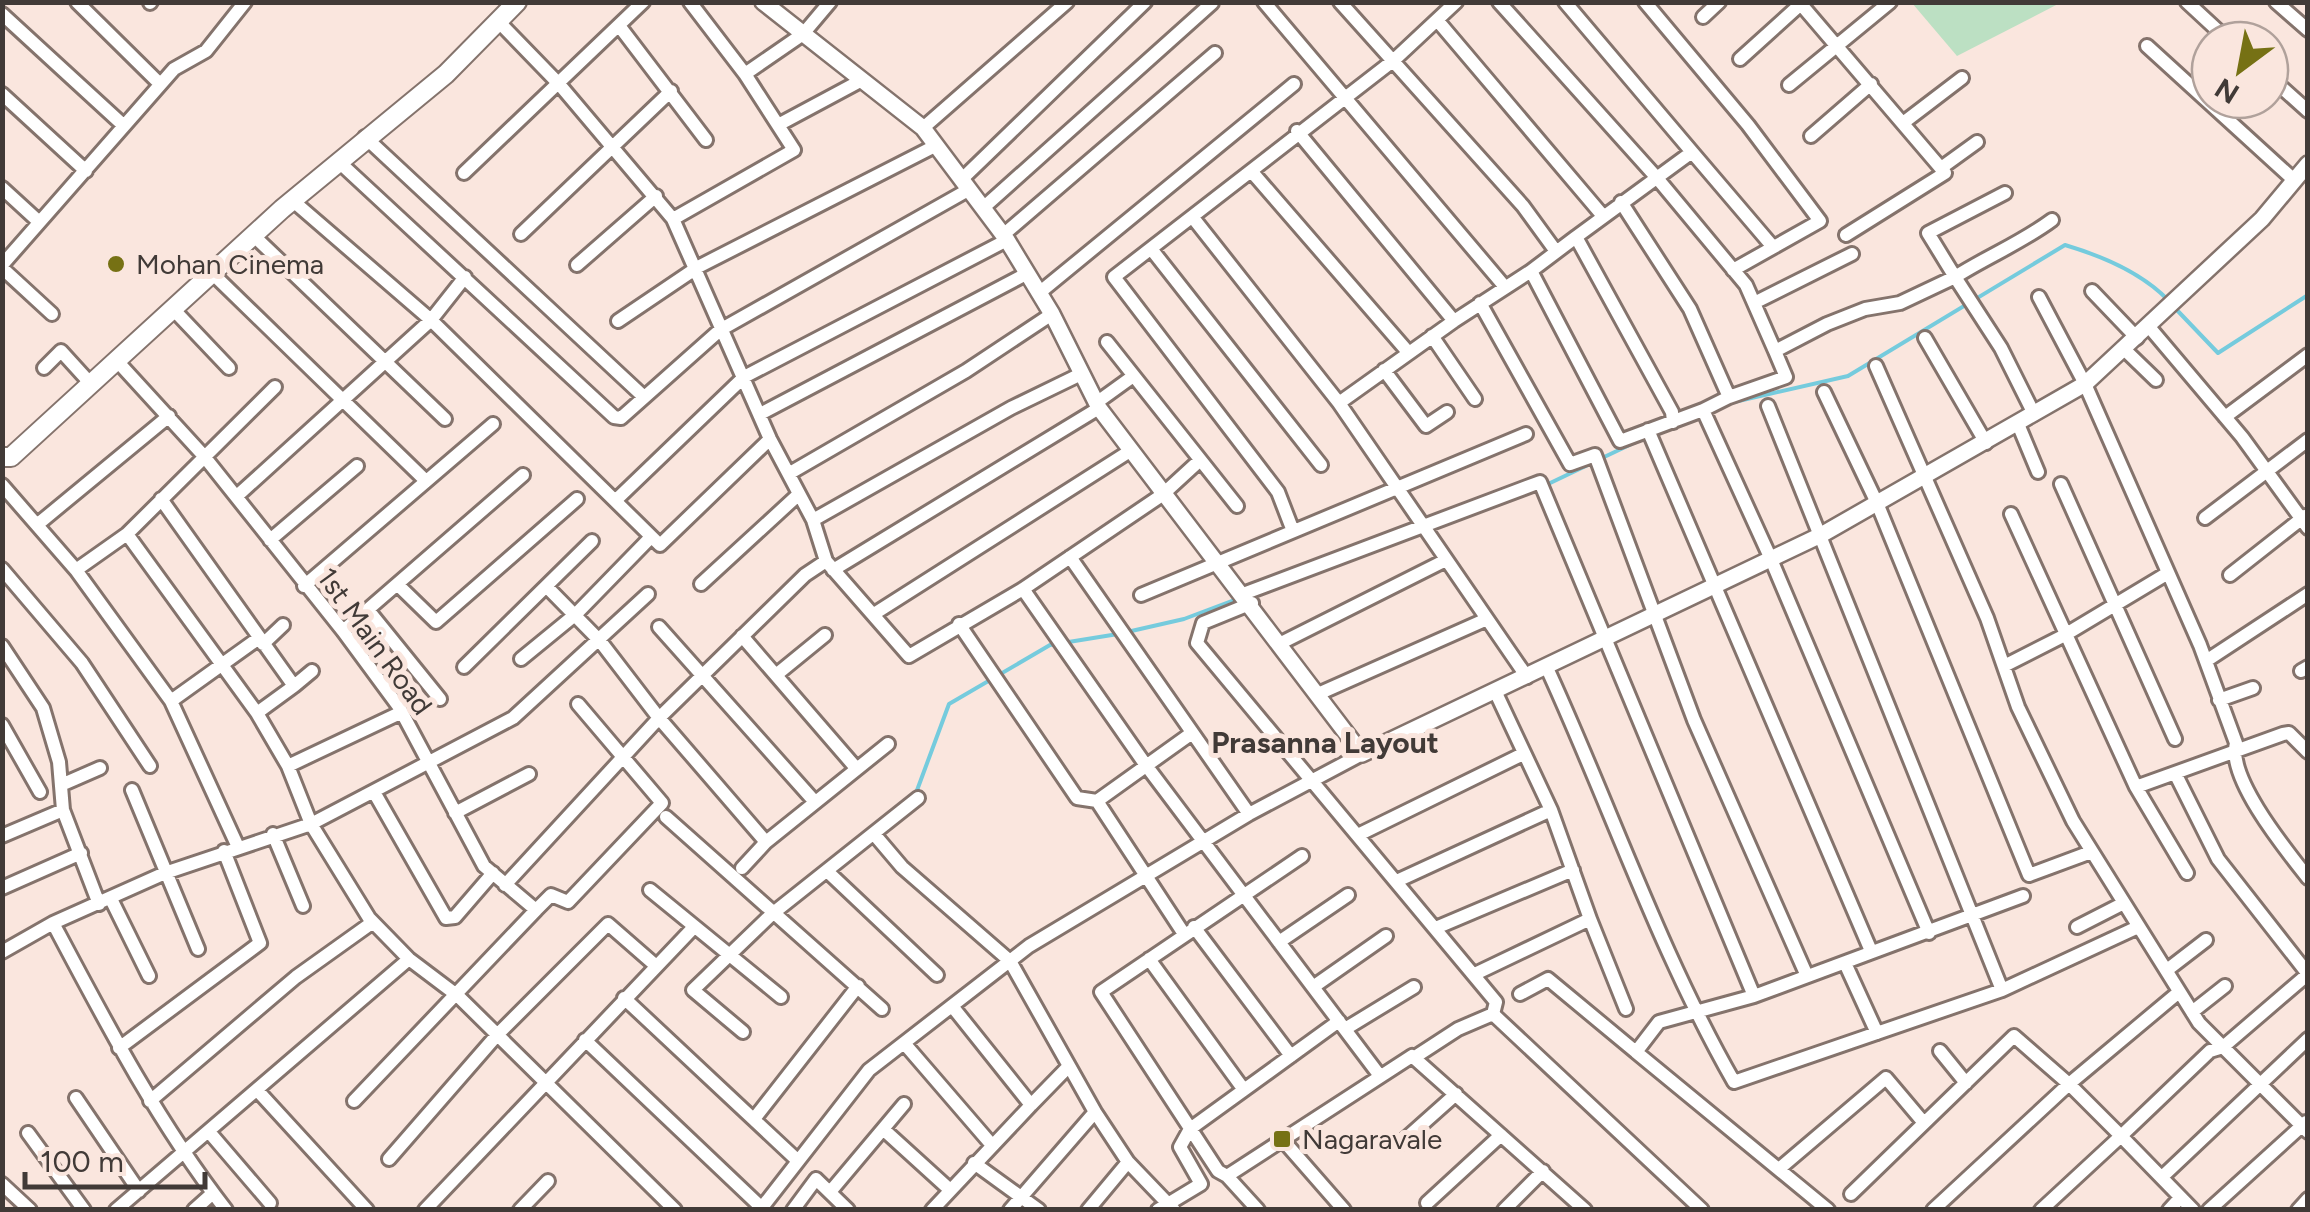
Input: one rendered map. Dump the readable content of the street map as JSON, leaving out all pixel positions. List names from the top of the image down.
{
  "streets": {
    "street": ["1st Main Road"]
  },
  "districts": ["Prasanna Layout"],
  "places": {
    "other": ["Mohan Cinema"],
    "transit": ["Nagaravale"]
  },
  "scale_bar": "100 m",
  "north": "bottom left"
}
